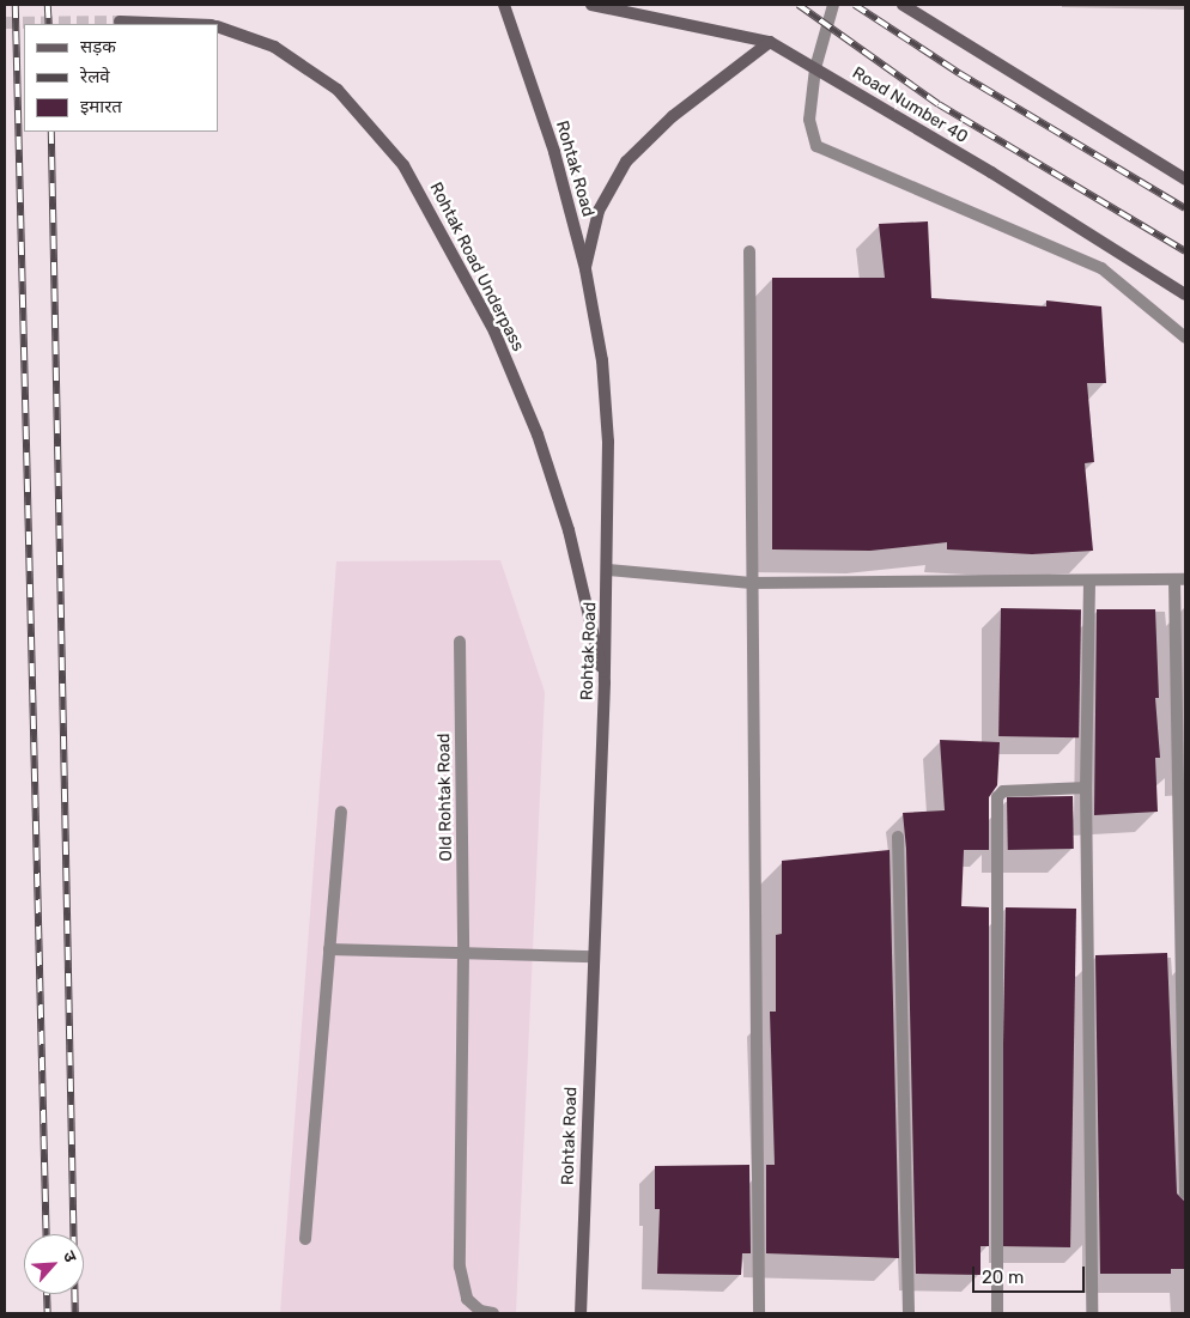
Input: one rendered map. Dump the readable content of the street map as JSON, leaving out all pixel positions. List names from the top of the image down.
{
  "streets": {
    "street": [
      "Road Number 40",
      "Rohtak Road",
      "Rohtak Road Underpass",
      "Old Rohtak Road"
    ]
  },
  "crossings": [
    ["Rohtak Road", "Rohtak Road Underpass"]
  ],
  "legend": ["सड़क", "रेलवे", "इमारत"],
  "scale_bar": "20 m",
  "north": "top right"
}
